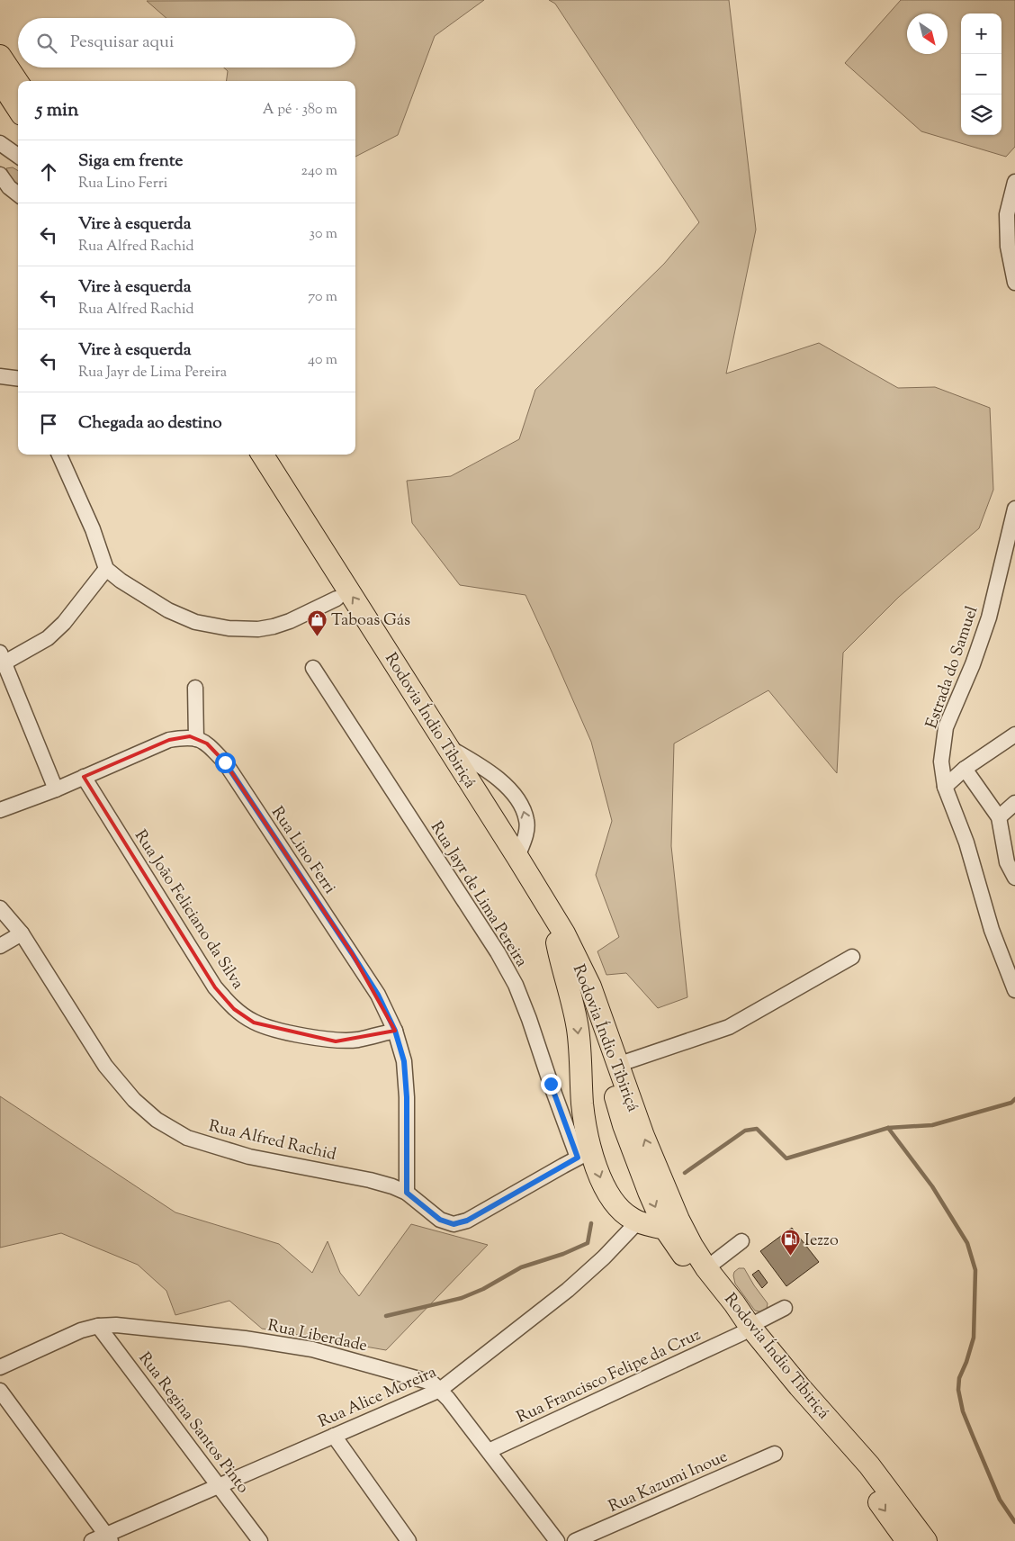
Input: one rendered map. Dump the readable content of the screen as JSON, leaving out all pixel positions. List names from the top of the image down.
{
  "streets": {
    "highway": ["Rodovia Índio Tibiriçá"],
    "street": [
      "Estrada do Samuel",
      "Rua Lino Ferri",
      "Rua Jayr de Lima Pereira",
      "Rua João Feliciano da Silva",
      "Rua Alfred Rachid",
      "Rua Liberdade",
      "Rua Francisco Felipe da Cruz",
      "Rua Alice Moreira",
      "Rua Regina Santos Pinto",
      "Rua Kazumi Inoue"
    ]
  },
  "crossings": [
    ["Rodovia Índio Tibiriçá", "Rua Francisco Felipe da Cruz"],
    ["Rua Lino Ferri", "Rua João Feliciano da Silva"],
    ["Rua Lino Ferri", "Rua Alfred Rachid"],
    ["Rua Jayr de Lima Pereira", "Rua Alfred Rachid"],
    ["Rua Liberdade", "Rua Francisco Felipe da Cruz"],
    ["Rua Liberdade", "Rua Alice Moreira"],
    ["Rua Liberdade", "Rua Regina Santos Pinto"],
    ["Rua Alice Moreira", "Rua Regina Santos Pinto"]
  ],
  "places": {
    "shop": ["Taboas Gás"],
    "fuel station": ["Iezzo"]
  },
  "north": "bottom right",
  "page": {
    "map_buttons": ["+", "−"],
    "search": "Pesquisar aqui",
    "heading": ["5 min", "A pé · 380 m"],
    "list": [
      ["Siga em frente", "Rua Lino Ferri", "240 m"],
      ["Vire à esquerda", "Rua Alfred Rachid", "30 m"],
      ["Vire à esquerda", "Rua Alfred Rachid", "70 m"],
      ["Vire à esquerda", "Rua Jayr de Lima Pereira", "40 m"],
      "Chegada ao destino"
    ]
  }
}
